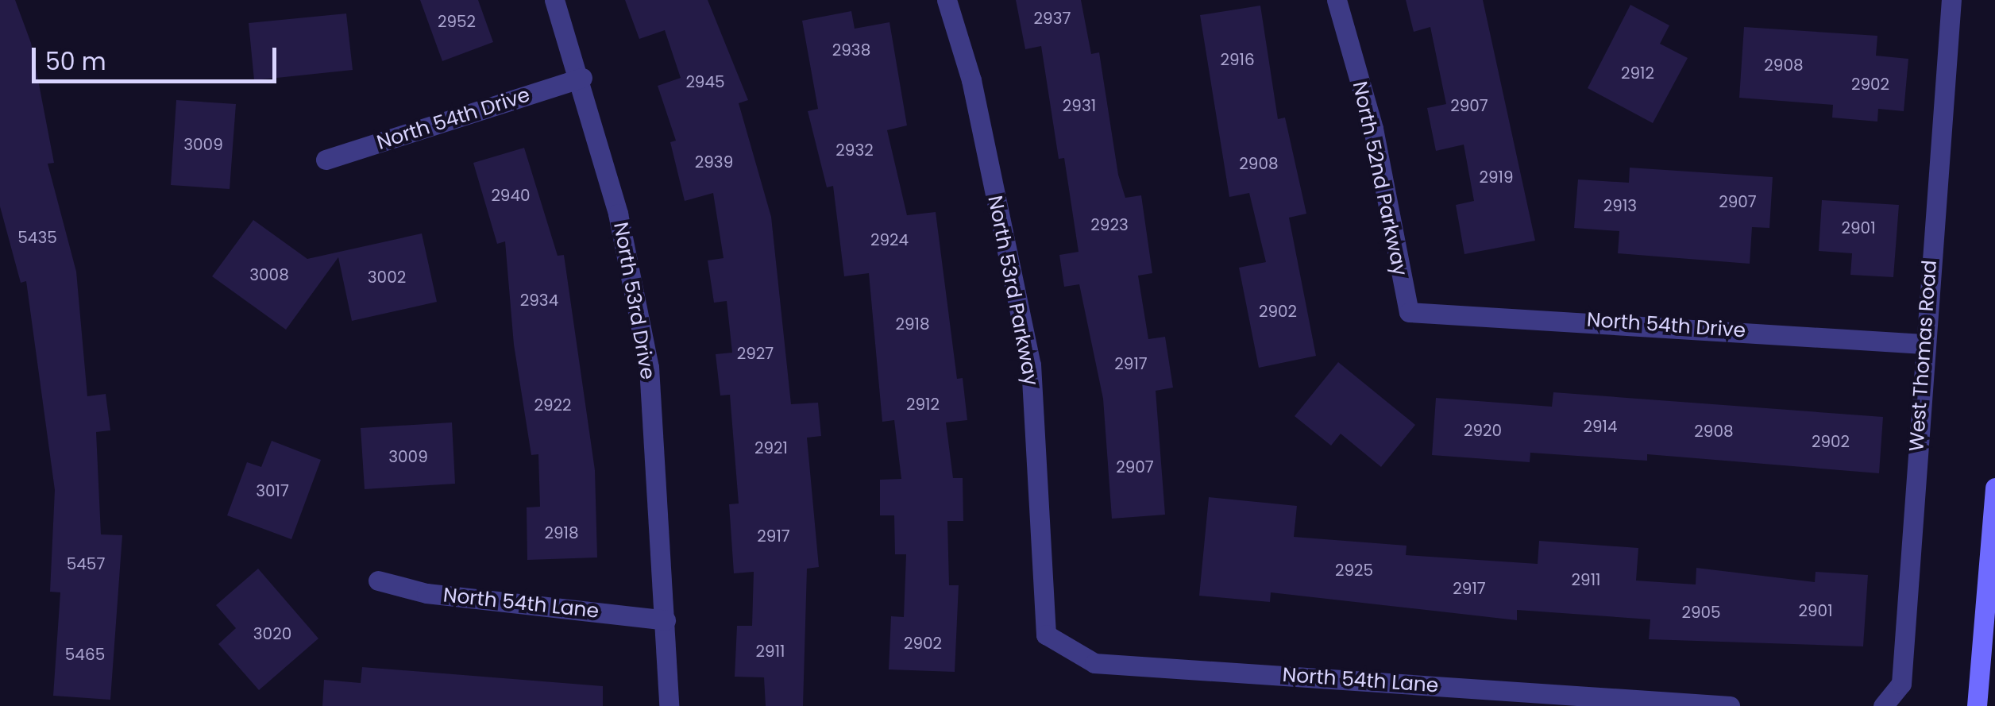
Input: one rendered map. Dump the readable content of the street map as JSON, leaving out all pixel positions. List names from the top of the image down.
{
  "streets": {
    "street": [
      "North 54th Drive",
      "North 52nd Parkway",
      "North 53rd Parkway",
      "North 53rd Drive",
      "West Thomas Road",
      "North 54th Lane"
    ]
  },
  "crossings": [
    ["North 54th Drive", "North 52nd Parkway"],
    ["North 54th Drive", "North 53rd Drive"],
    ["North 54th Drive", "West Thomas Road"],
    ["North 53rd Parkway", "North 54th Lane"],
    ["North 53rd Drive", "North 54th Lane"]
  ],
  "house_numbers": [
    "2937",
    "2952",
    "2938",
    "2916",
    "2908",
    "2912",
    "2945",
    "2902",
    "2931",
    "2907",
    "3009",
    "2932",
    "2939",
    "2908",
    "2919",
    "2940",
    "2907",
    "2913",
    "2923",
    "2901",
    "5435",
    "2924",
    "3008",
    "3002",
    "2934",
    "2902",
    "2918",
    "2927",
    "2917",
    "2912",
    "2922",
    "2914",
    "2920",
    "2908",
    "2902",
    "2921",
    "3009",
    "2907",
    "3017",
    "2918",
    "2917",
    "5457",
    "2925",
    "2911",
    "2917",
    "2901",
    "2905",
    "3020",
    "2902",
    "2911",
    "5465"
  ],
  "scale_bar": "50 m"
}
